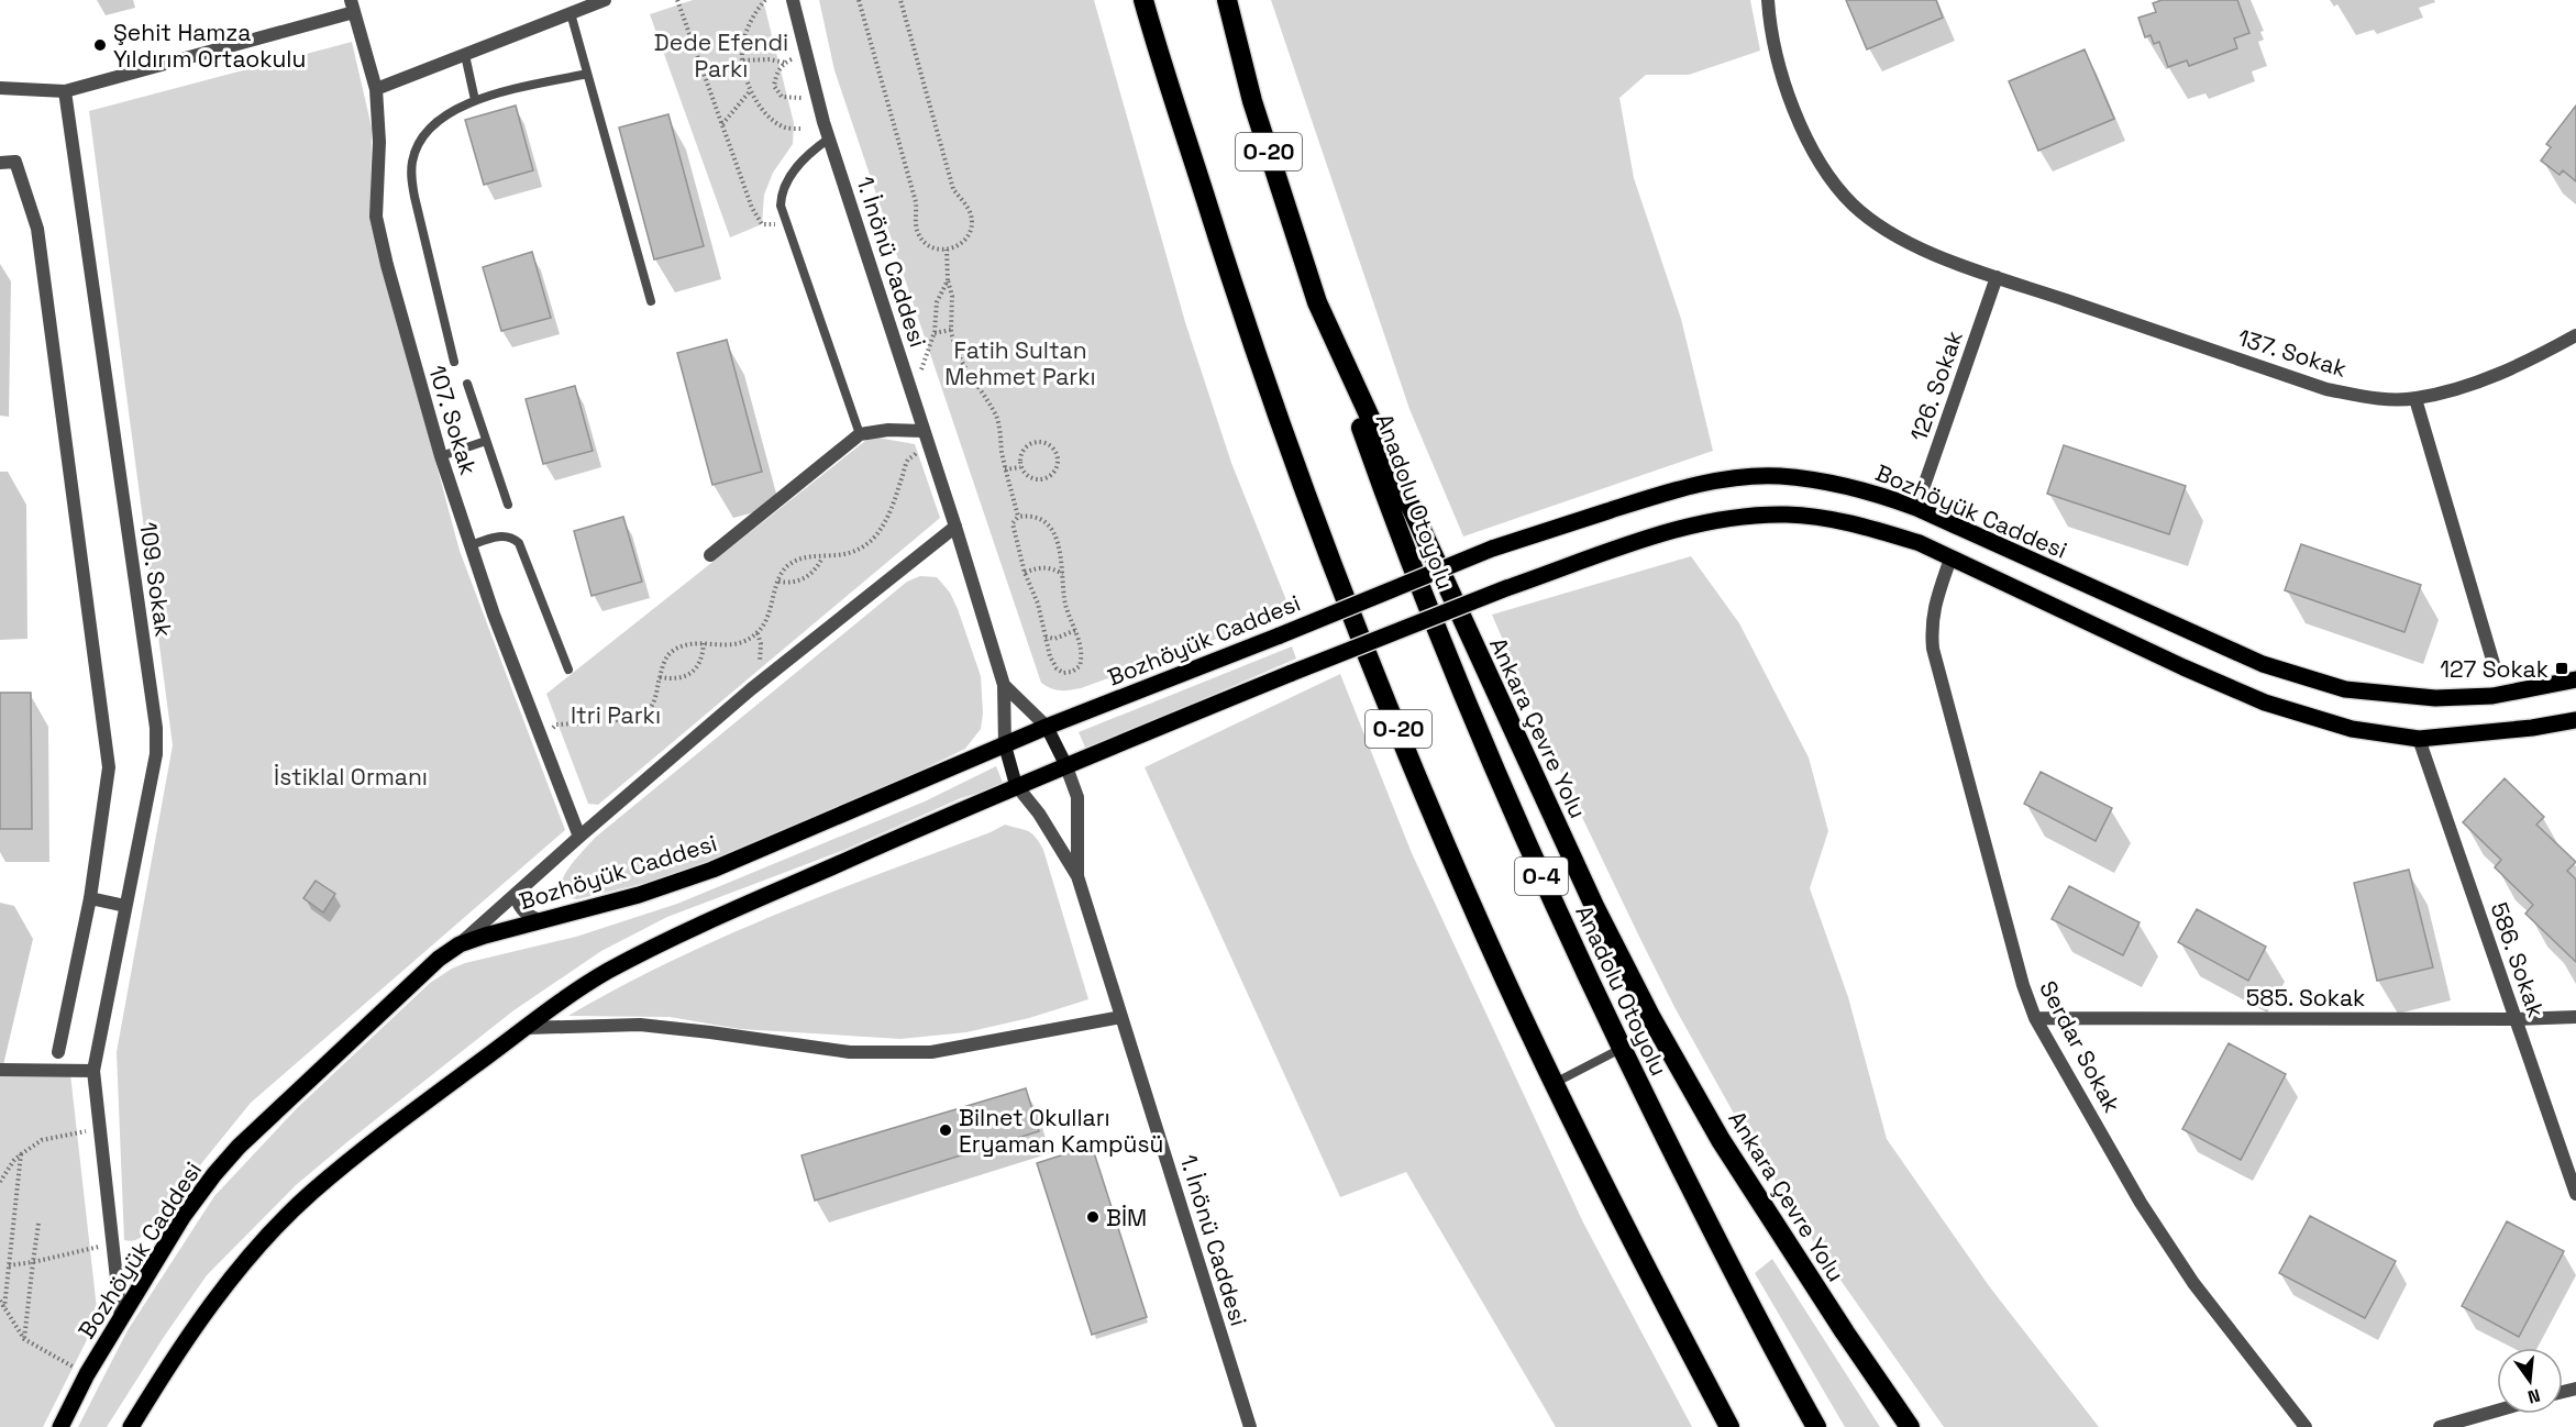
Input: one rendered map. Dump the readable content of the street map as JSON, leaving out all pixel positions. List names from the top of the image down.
{
  "streets": {
    "highway": [
      "O-20",
      "Anadolu Otoyolu",
      "Ankara Çevre Yolu",
      "O-4"
    ],
    "main road": ["Bozhöyük Caddesi"],
    "street": [
      "1. İnönü Caddesi",
      "137. Sokak",
      "126. Sokak",
      "107. Sokak",
      "109. Sokak",
      "586. Sokak",
      "585. Sokak",
      "Serdar Sokak"
    ]
  },
  "crossings": [
    ["1. İnönü Caddesi", "Bozhöyük Caddesi"],
    ["137. Sokak", "126. Sokak"],
    ["126. Sokak", "Bozhöyük Caddesi"],
    ["Anadolu Otoyolu", "Ankara Çevre Yolu"],
    ["Bozhöyük Caddesi", "109. Sokak"],
    ["586. Sokak", "585. Sokak"],
    ["585. Sokak", "Serdar Sokak"]
  ],
  "parks": [
    "Dede Efendi Parkı",
    "Fatih Sultan Mehmet Parkı",
    "Itri Parkı",
    "İstiklal Ormanı"
  ],
  "places": {
    "other": ["Şehit Hamza Yıldırım Ortaokulu", "Bilnet Okulları Eryaman Kampüsü", "BİM"],
    "transit": ["127 Sokak"]
  },
  "north": "bottom"
}
